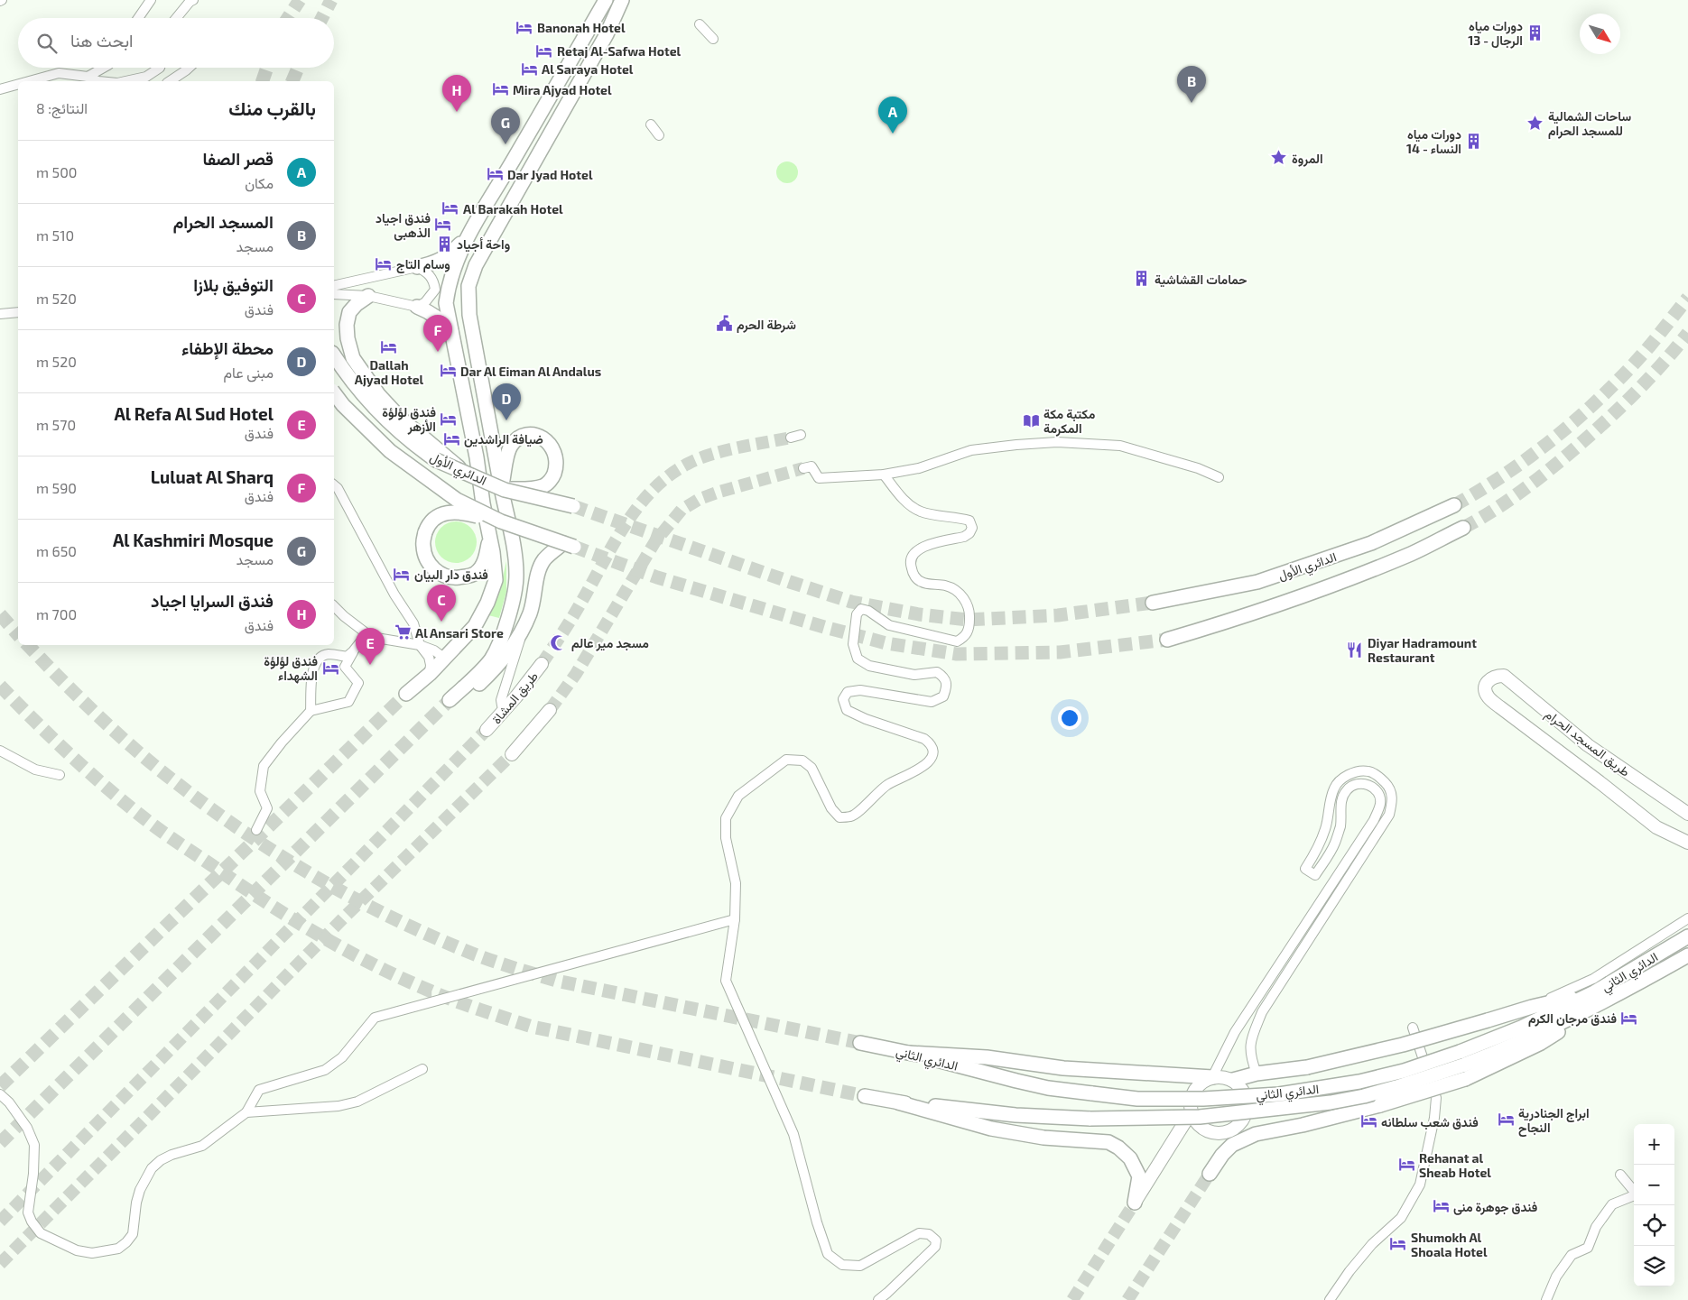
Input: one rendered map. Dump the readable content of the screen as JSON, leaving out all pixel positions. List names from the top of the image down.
{
  "streets": {
    "highway": ["الدائري الأول", "الدائري الثاني"],
    "main road": ["طريق المشاة", "طريق المسجد الحرام"]
  },
  "places": {
    "hotel": [
      "Banonah Hotel",
      "Retaj Al-Safwa Hotel",
      "Al Saraya Hotel",
      "Mira Ajyad Hotel",
      "Dar Jyad Hotel",
      "Al Barakah Hotel",
      "فندق اجیاد الذهبی",
      "وسام التاج",
      "Dallah Ajyad Hotel",
      "Dar Al Eiman Al Andalus",
      "فندق لؤلؤة الأزهر",
      "ضيافة الراشدين",
      "فندق دار البيان",
      "فندق لؤلؤة الشهداء",
      "فندق مرجان الكرم",
      "ابراج الجنادرية النجاح",
      "فندق شعب سلطانه",
      "Rehanat al Sheab Hotel",
      "فندق جوهرة منى",
      "Shumokh Al Shoala Hotel"
    ],
    "building": [
      "دورات مياه الرجال - 13",
      "دورات مياه النساء - 14",
      "واحة أجياد",
      "حمامات القشاشية"
    ],
    "place": ["ساحات الشمالية للمسجد الحرام", "المروة"],
    "public building": ["شرطة الحرم"],
    "library": ["مكتبة مكة المكرمة"],
    "supermarket": ["Al Ansari Store"],
    "mosque": ["مسجد مير عالم"],
    "restaurant": ["Diyar Hadramount Restaurant"]
  },
  "north": "bottom right",
  "page": {
    "search": "ابحث هنا",
    "pins": [
      "B",
      "H",
      "A",
      "G",
      "F",
      "D",
      "C",
      "E"
    ],
    "heading": ["بالقرب منك", "النتائج: 8"],
    "list": [
      {
        "mark": "A",
        "name": "قصر الصفا",
        "note": "مكان",
        "value": "500 m"
      },
      {
        "mark": "B",
        "name": "المسجد الحرام",
        "note": "مسجد",
        "value": "510 m"
      },
      {
        "mark": "C",
        "name": "التوفيق بلازا",
        "note": "فندق",
        "value": "520 m"
      },
      {
        "mark": "D",
        "name": "محطة الإطفاء",
        "note": "مبنى عام",
        "value": "520 m"
      },
      {
        "mark": "E",
        "name": "Al Refa Al Sud Hotel",
        "note": "فندق",
        "value": "570 m"
      },
      {
        "mark": "F",
        "name": "Luluat Al Sharq",
        "note": "فندق",
        "value": "590 m"
      },
      {
        "mark": "G",
        "name": "Al Kashmiri Mosque",
        "note": "مسجد",
        "value": "650 m"
      },
      {
        "mark": "H",
        "name": "فندق السرايا اجياد",
        "note": "فندق",
        "value": "700 m"
      }
    ],
    "map_buttons": ["+", "−"]
  }
}
